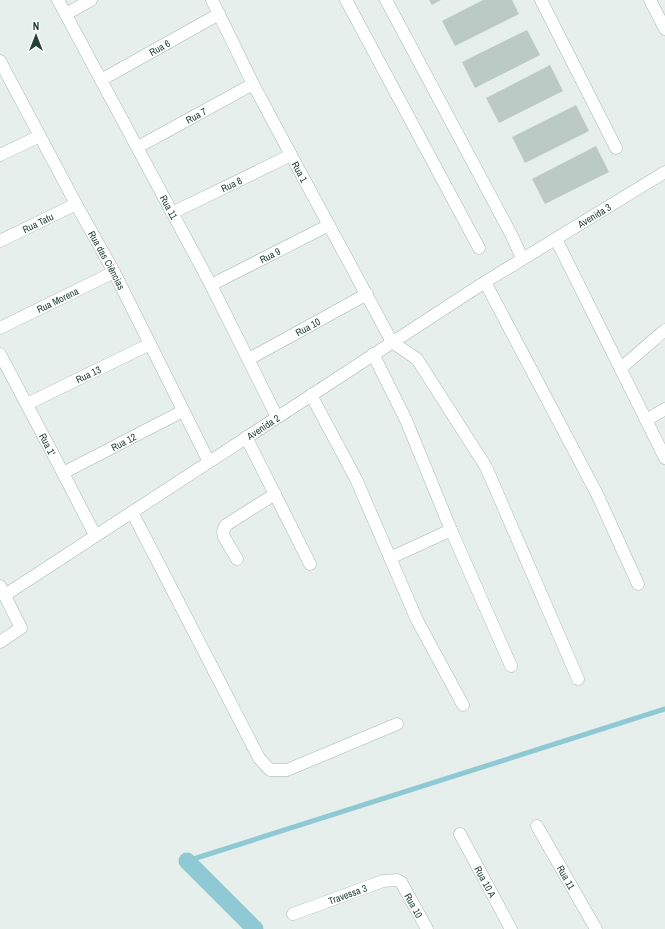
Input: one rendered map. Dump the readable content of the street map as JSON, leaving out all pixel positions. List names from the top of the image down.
{
  "streets": {
    "street": [
      "Rua 6",
      "Rua 7",
      "Rua 1",
      "Rua 8",
      "Rua 11",
      "Avenida 3",
      "Rua Tatu",
      "Rua 9",
      "Rua das Ciências",
      "Rua Morena",
      "Rua 10",
      "Rua 13",
      "Avenida 2",
      "Rua 12",
      "Rua 1'",
      "Rua 10 A",
      "Travessa 3"
    ]
  },
  "crossings": [
    ["Rua 6", "Rua 1"],
    ["Rua 6", "Rua 11"],
    ["Rua 7", "Rua 1"],
    ["Rua 7", "Rua 11"],
    ["Rua 1", "Rua 8"],
    ["Rua 1", "Rua 9"],
    ["Rua 1", "Rua 10"],
    ["Rua 1", "Avenida 2"],
    ["Rua 8", "Rua 11"],
    ["Rua 11", "Rua 9"],
    ["Rua 11", "Rua 10"],
    ["Rua 11", "Avenida 2"],
    ["Avenida 3", "Avenida 2"],
    ["Rua Tatu", "Rua das Ciências"],
    ["Rua das Ciências", "Rua Morena"],
    ["Rua das Ciências", "Rua 13"],
    ["Rua das Ciências", "Avenida 2"],
    ["Rua das Ciências", "Rua 12"],
    ["Rua 10", "Travessa 3"],
    ["Rua 13", "Rua 1'"],
    ["Avenida 2", "Rua 1'"],
    ["Rua 12", "Rua 1'"]
  ],
  "north": "top"
}
